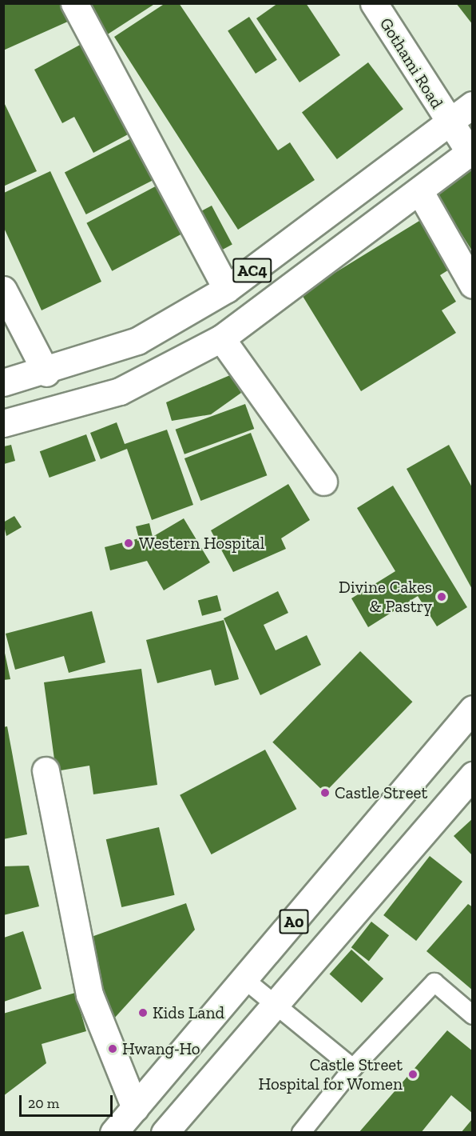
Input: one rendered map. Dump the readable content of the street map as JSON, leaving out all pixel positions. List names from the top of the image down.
{
  "streets": {
    "main road": ["Gothami Road", "AC4", "A0"]
  },
  "crossings": [
    ["Gothami Road", "AC4"]
  ],
  "places": [
    "Western Hospital",
    "Divine Cakes & Pastry",
    "Castle Street",
    "Kids Land",
    "Hwang-Ho",
    "Castle Street Hospital for Women"
  ],
  "scale_bar": "20 m"
}
